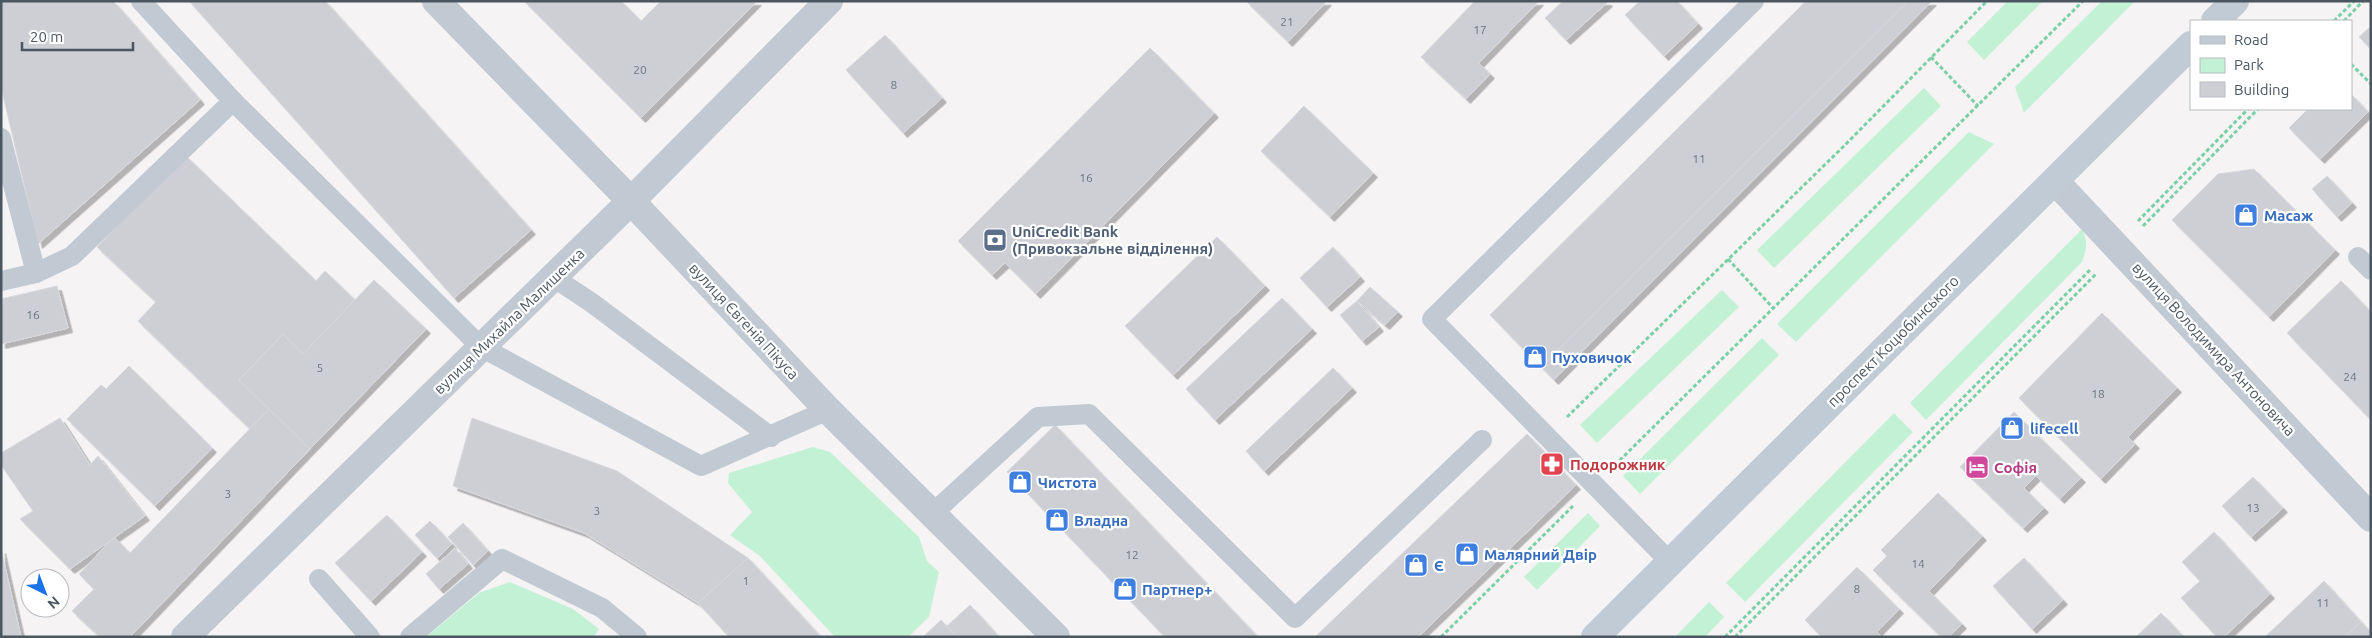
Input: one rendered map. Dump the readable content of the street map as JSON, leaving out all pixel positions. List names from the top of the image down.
{
  "streets": {
    "main road": ["проспект Коцюбинського"],
    "street": ["вулиця Михайла Малишенка", "вулиця Євгенія Пікуса", "вулиця Володимира Антоновича"]
  },
  "crossings": [
    ["вулиця Михайла Малишенка", "вулиця Євгенія Пікуса"],
    ["проспект Коцюбинського", "вулиця Володимира Антоновича"]
  ],
  "places": {
    "shop": [
      "Масаж",
      "Пуховичок",
      "lifecell",
      "Чистота",
      "Владна",
      "Малярний Двір",
      "Є",
      "Партнер+"
    ],
    "bank": ["UniCredit Bank (Привокзальне відділення)"],
    "pharmacy": ["Подорожник"],
    "hotel": ["Софія"]
  },
  "house_numbers": [
    "21",
    "17",
    "20",
    "8",
    "11",
    "16",
    "16",
    "5",
    "24",
    "18",
    "3",
    "13",
    "3",
    "12",
    "14",
    "1",
    "8",
    "11"
  ],
  "legend": ["Road", "Park", "Building"],
  "scale_bar": "20 m",
  "north": "bottom right"
}
